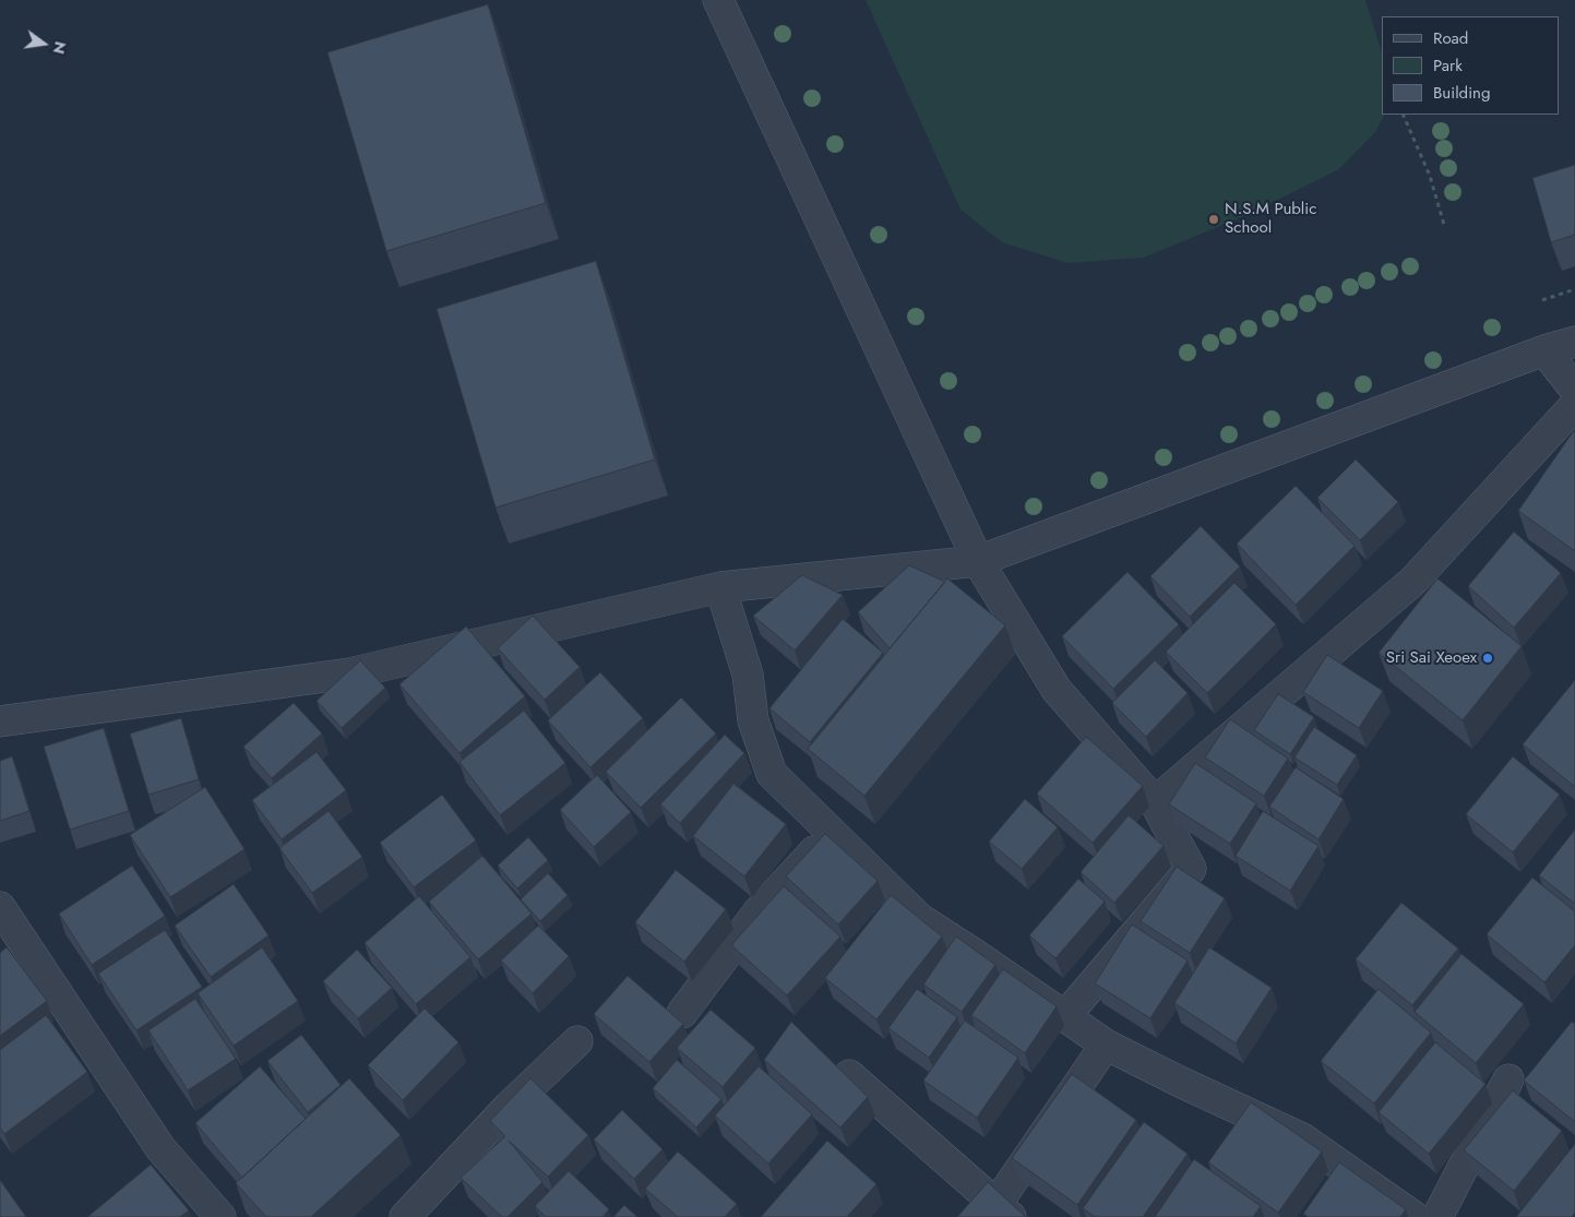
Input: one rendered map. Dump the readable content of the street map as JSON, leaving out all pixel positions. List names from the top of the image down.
{
  "places": ["N.S.M Public School", "Sri Sai Xeoex"],
  "legend": ["Road", "Park", "Building"],
  "north": "right"
}
